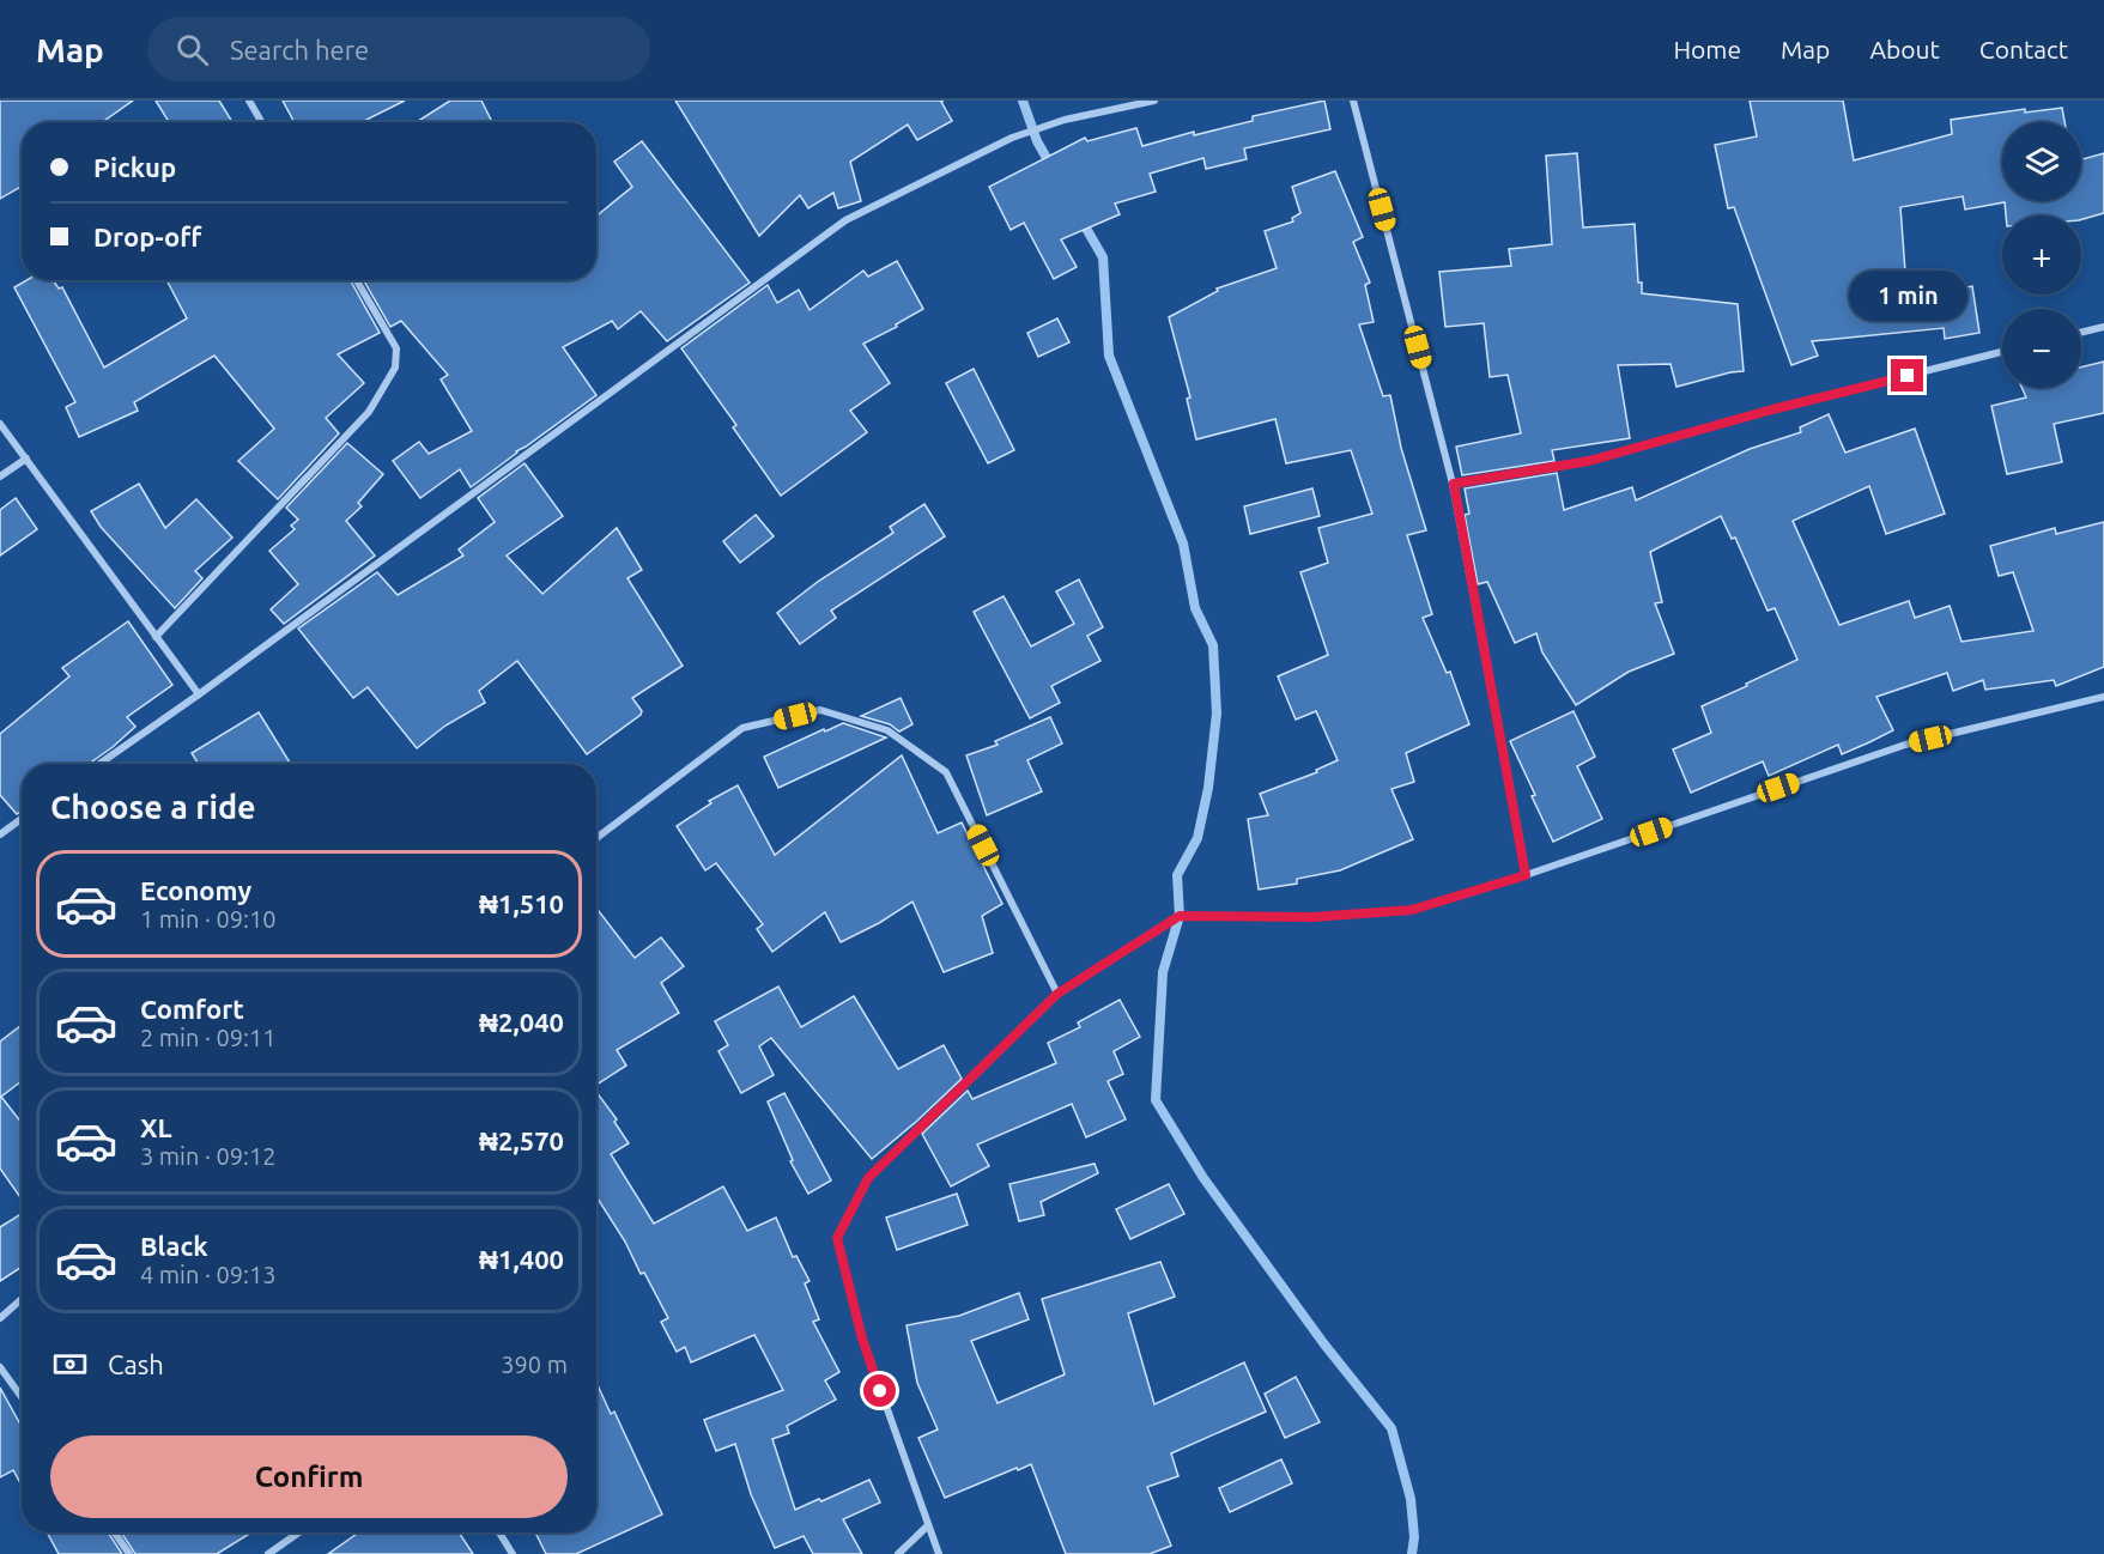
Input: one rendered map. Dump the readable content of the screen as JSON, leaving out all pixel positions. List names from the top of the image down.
{
  "page": {
    "header": "Map",
    "search": "Search here",
    "nav": [
      "Home",
      "Map",
      "About",
      "Contact"
    ],
    "map_buttons": ["+", "−"],
    "banner": ["Pickup", "Drop-off"],
    "bubble": "1 min",
    "heading": "Choose a ride",
    "list": [
      {
        "name": "Economy",
        "note": "1 min · 09:10",
        "value": "₦1,510"
      },
      {
        "name": "Comfort",
        "note": "2 min · 09:11",
        "value": "₦2,040"
      },
      {
        "name": "XL",
        "note": "3 min · 09:12",
        "value": "₦2,570"
      },
      {
        "name": "Black",
        "note": "4 min · 09:13",
        "value": "₦1,400"
      }
    ],
    "pay": ["Cash", "390 m"],
    "buttons": "Confirm"
  }
}
